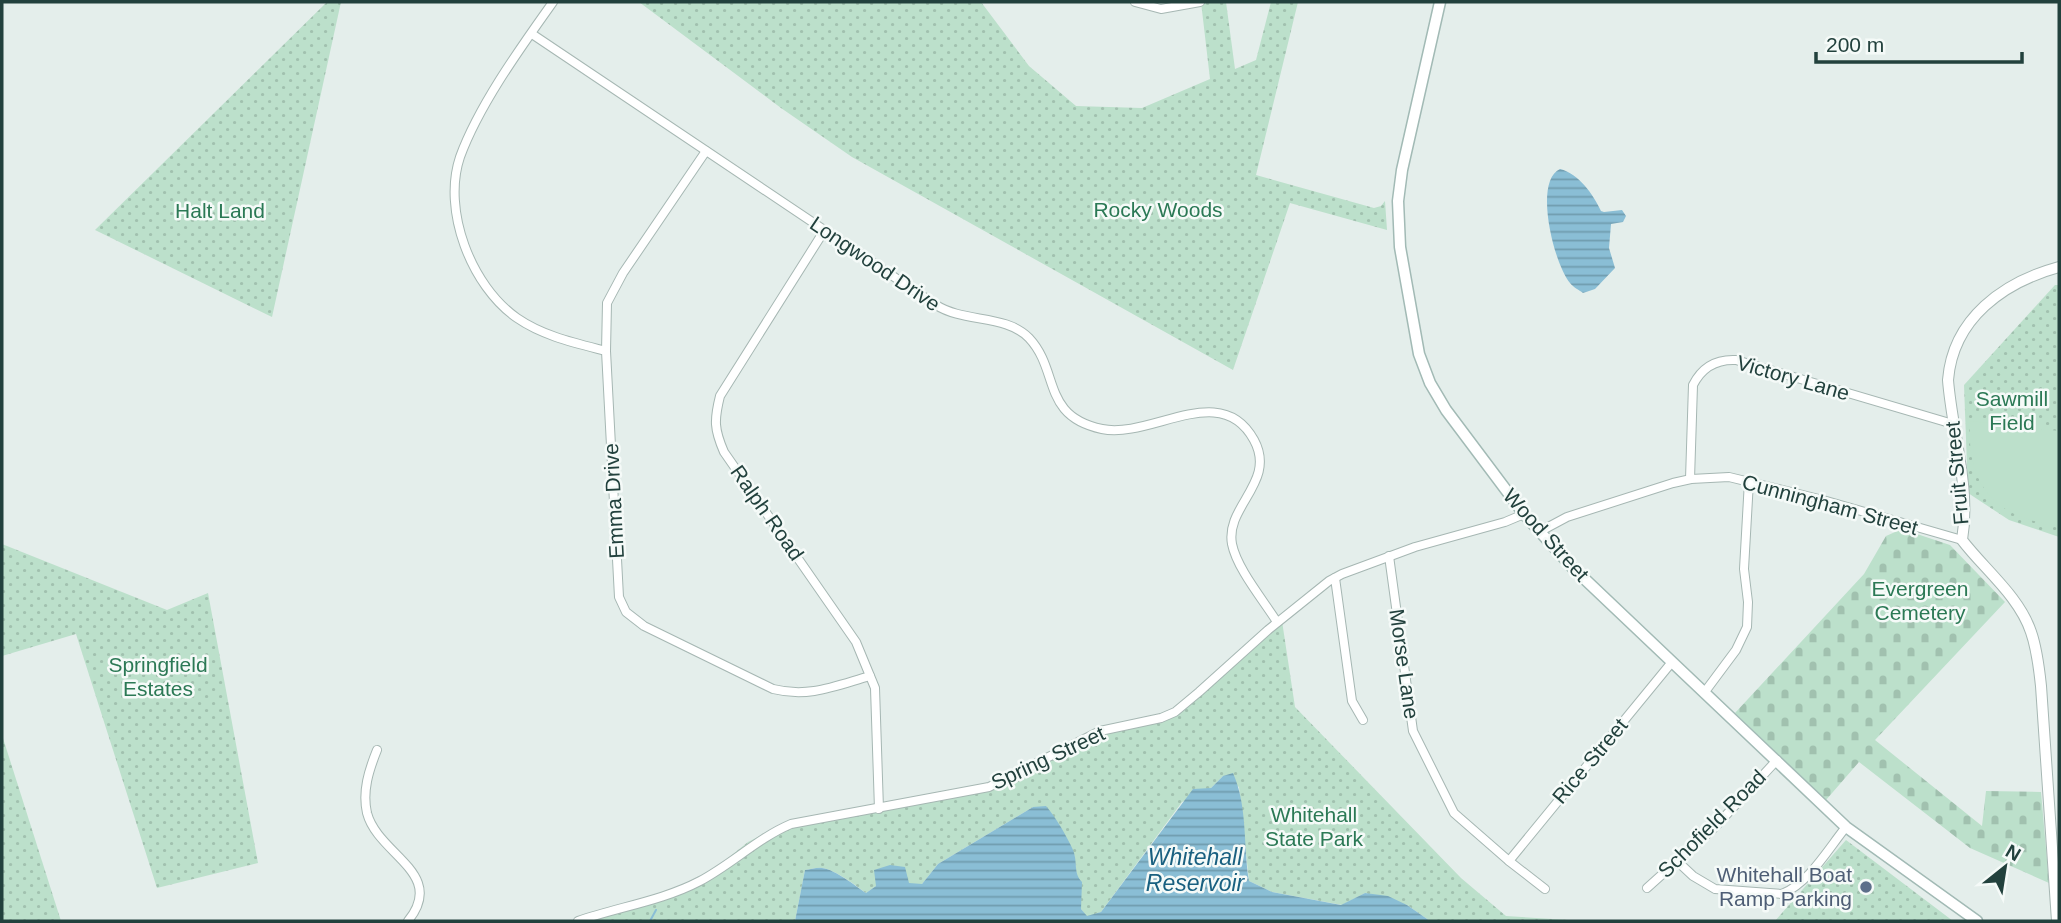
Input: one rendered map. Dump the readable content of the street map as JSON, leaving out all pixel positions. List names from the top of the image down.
{
  "streets": {
    "main road": ["Wood Street"],
    "street": [
      "Longwood Drive",
      "Victory Lane",
      "Fruit Street",
      "Emma Drive",
      "Cunningham Street",
      "Ralph Road",
      "Morse Lane",
      "Spring Street",
      "Rice Street",
      "Schofield Road"
    ]
  },
  "crossings": [
    ["Longwood Drive", "Emma Drive"],
    ["Longwood Drive", "Ralph Road"],
    ["Longwood Drive", "Spring Street"],
    ["Victory Lane", "Fruit Street"],
    ["Victory Lane", "Cunningham Street"],
    ["Fruit Street", "Cunningham Street"],
    ["Emma Drive", "Ralph Road"],
    ["Cunningham Street", "Wood Street"],
    ["Ralph Road", "Spring Street"],
    ["Wood Street", "Spring Street"],
    ["Wood Street", "Rice Street"],
    ["Wood Street", "Schofield Road"],
    ["Morse Lane", "Spring Street"],
    ["Morse Lane", "Rice Street"]
  ],
  "water": ["Whitehall Reservoir"],
  "parks": [
    "Rocky Woods",
    "Halt Land",
    "Sawmill Field",
    "Evergreen Cemetery",
    "Springfield Estates",
    "Whitehall State Park"
  ],
  "places": ["Whitehall Boat Ramp Parking"],
  "scale_bar": "200 m",
  "north": "top right"
}
